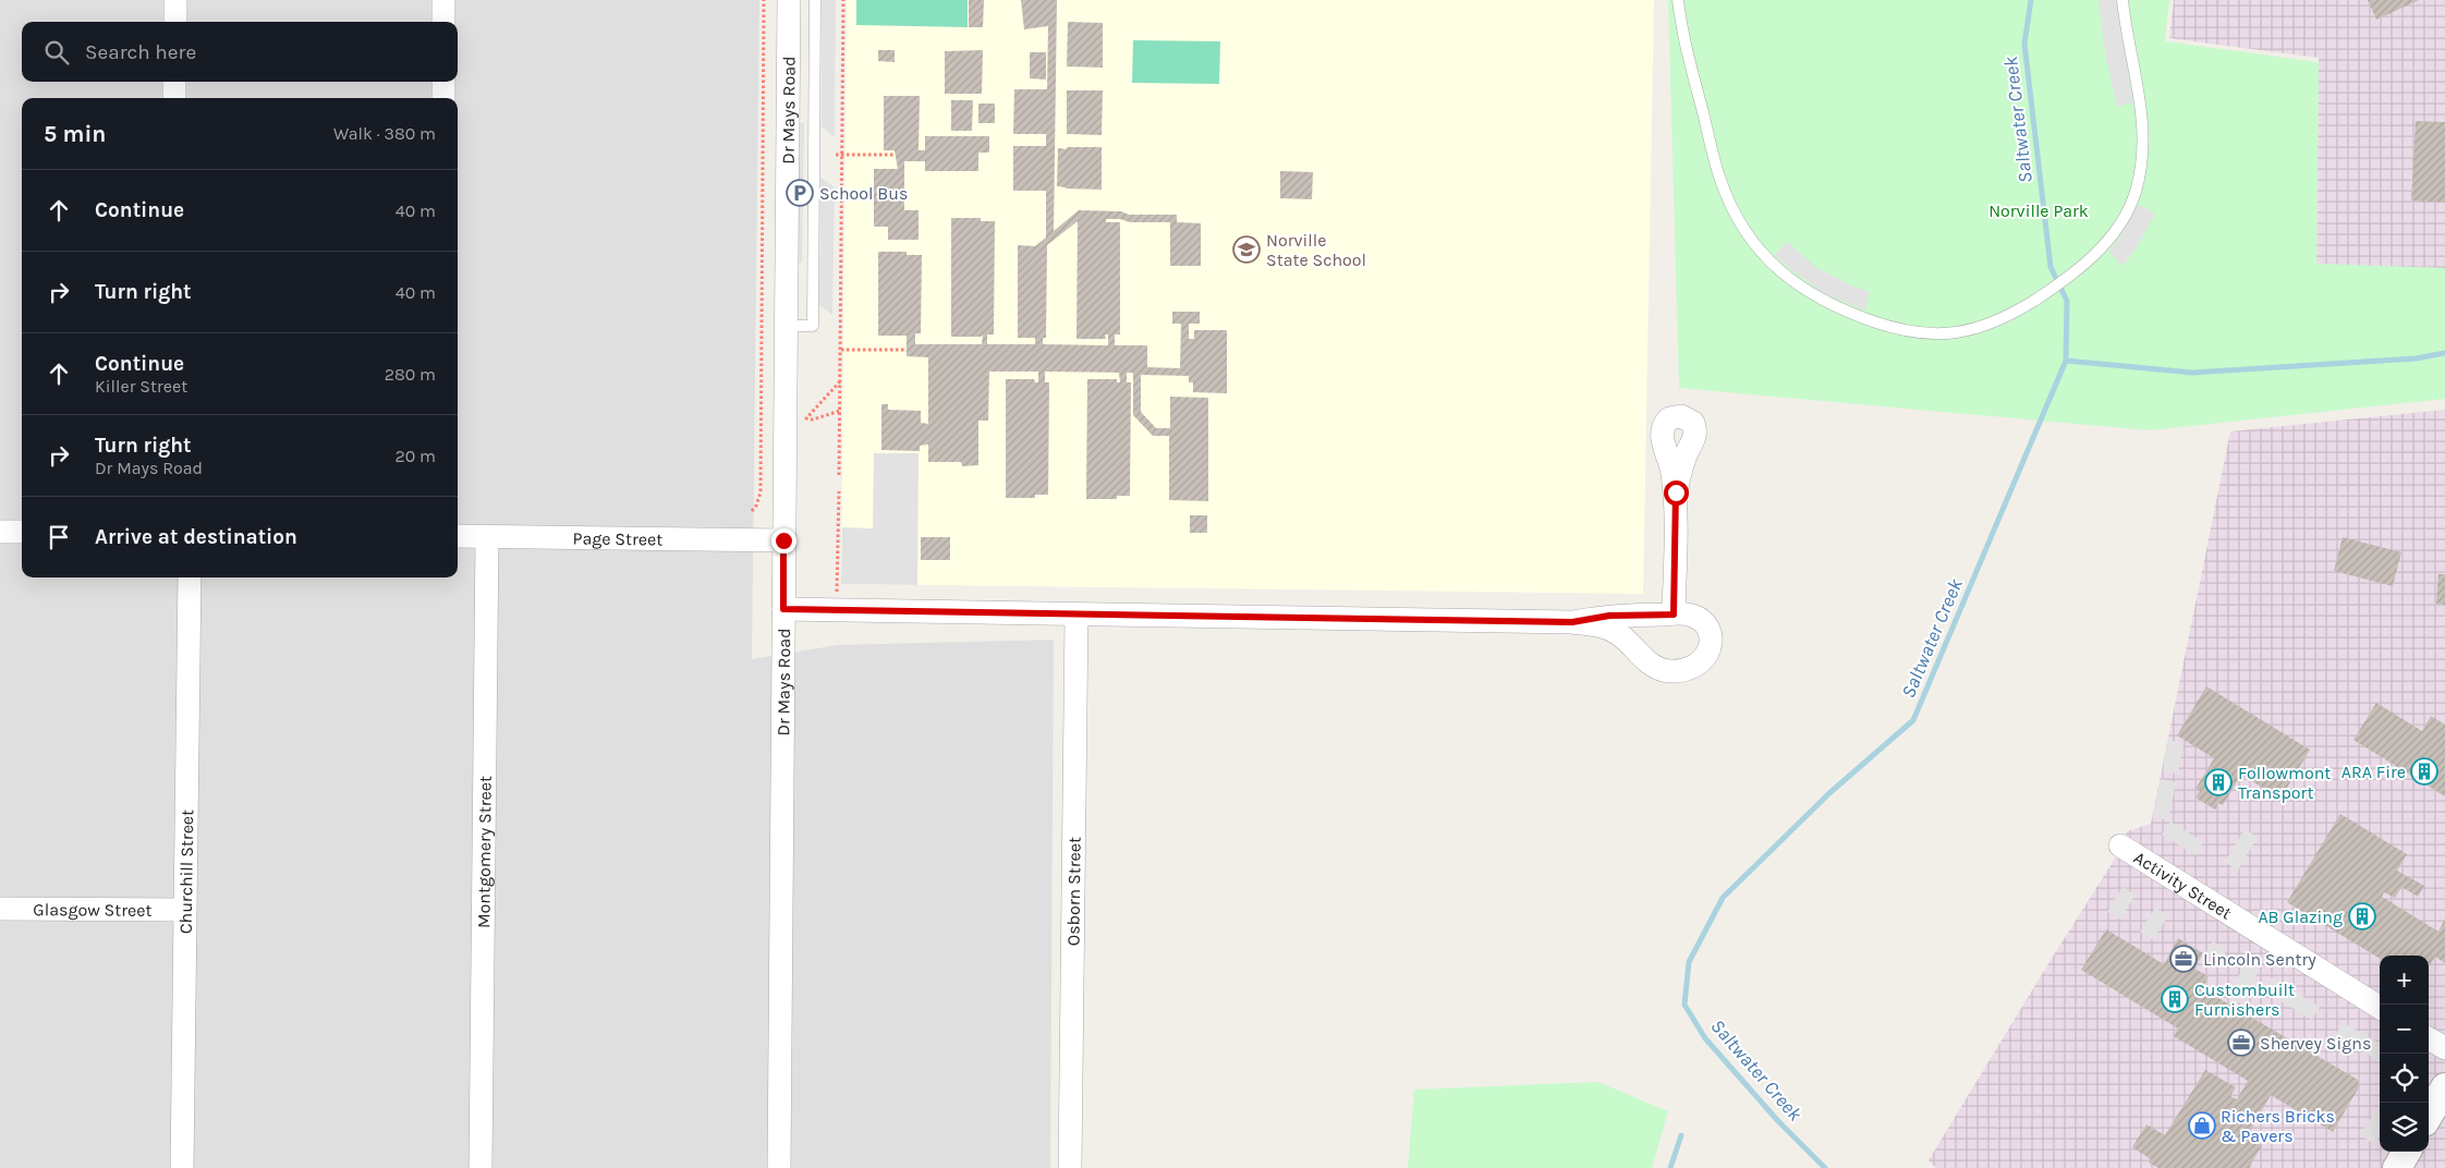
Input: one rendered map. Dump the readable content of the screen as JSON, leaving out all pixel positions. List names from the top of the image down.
{
  "streets": {
    "street": [
      "Dr Mays Road",
      "Page Street",
      "Montgomery Street",
      "Churchill Street",
      "Activity Street",
      "Osborn Street",
      "Glasgow Street"
    ]
  },
  "crossings": [
    ["Dr Mays Road", "Page Street"],
    ["Page Street", "Montgomery Street"],
    ["Churchill Street", "Glasgow Street"]
  ],
  "water": ["Saltwater Creek"],
  "parks": ["Norville Park"],
  "places": {
    "parking": ["School Bus"],
    "school or university": ["Norville State School"],
    "building": [
      "ARA Fire",
      "Followmont Transport",
      "AB Glazing",
      "Custombuilt Furnishers"
    ],
    "office": ["Lincoln Sentry", "Shervey Signs"],
    "shop": ["Richers Bricks & Pavers"]
  },
  "page": {
    "search": "Search here",
    "heading": ["5 min", "Walk · 380 m"],
    "list": [
      ["Continue", "40 m"],
      ["Turn right", "40 m"],
      ["Continue", "Killer Street", "280 m"],
      ["Turn right", "Dr Mays Road", "20 m"],
      "Arrive at destination"
    ],
    "map_buttons": ["+", "−"]
  }
}
